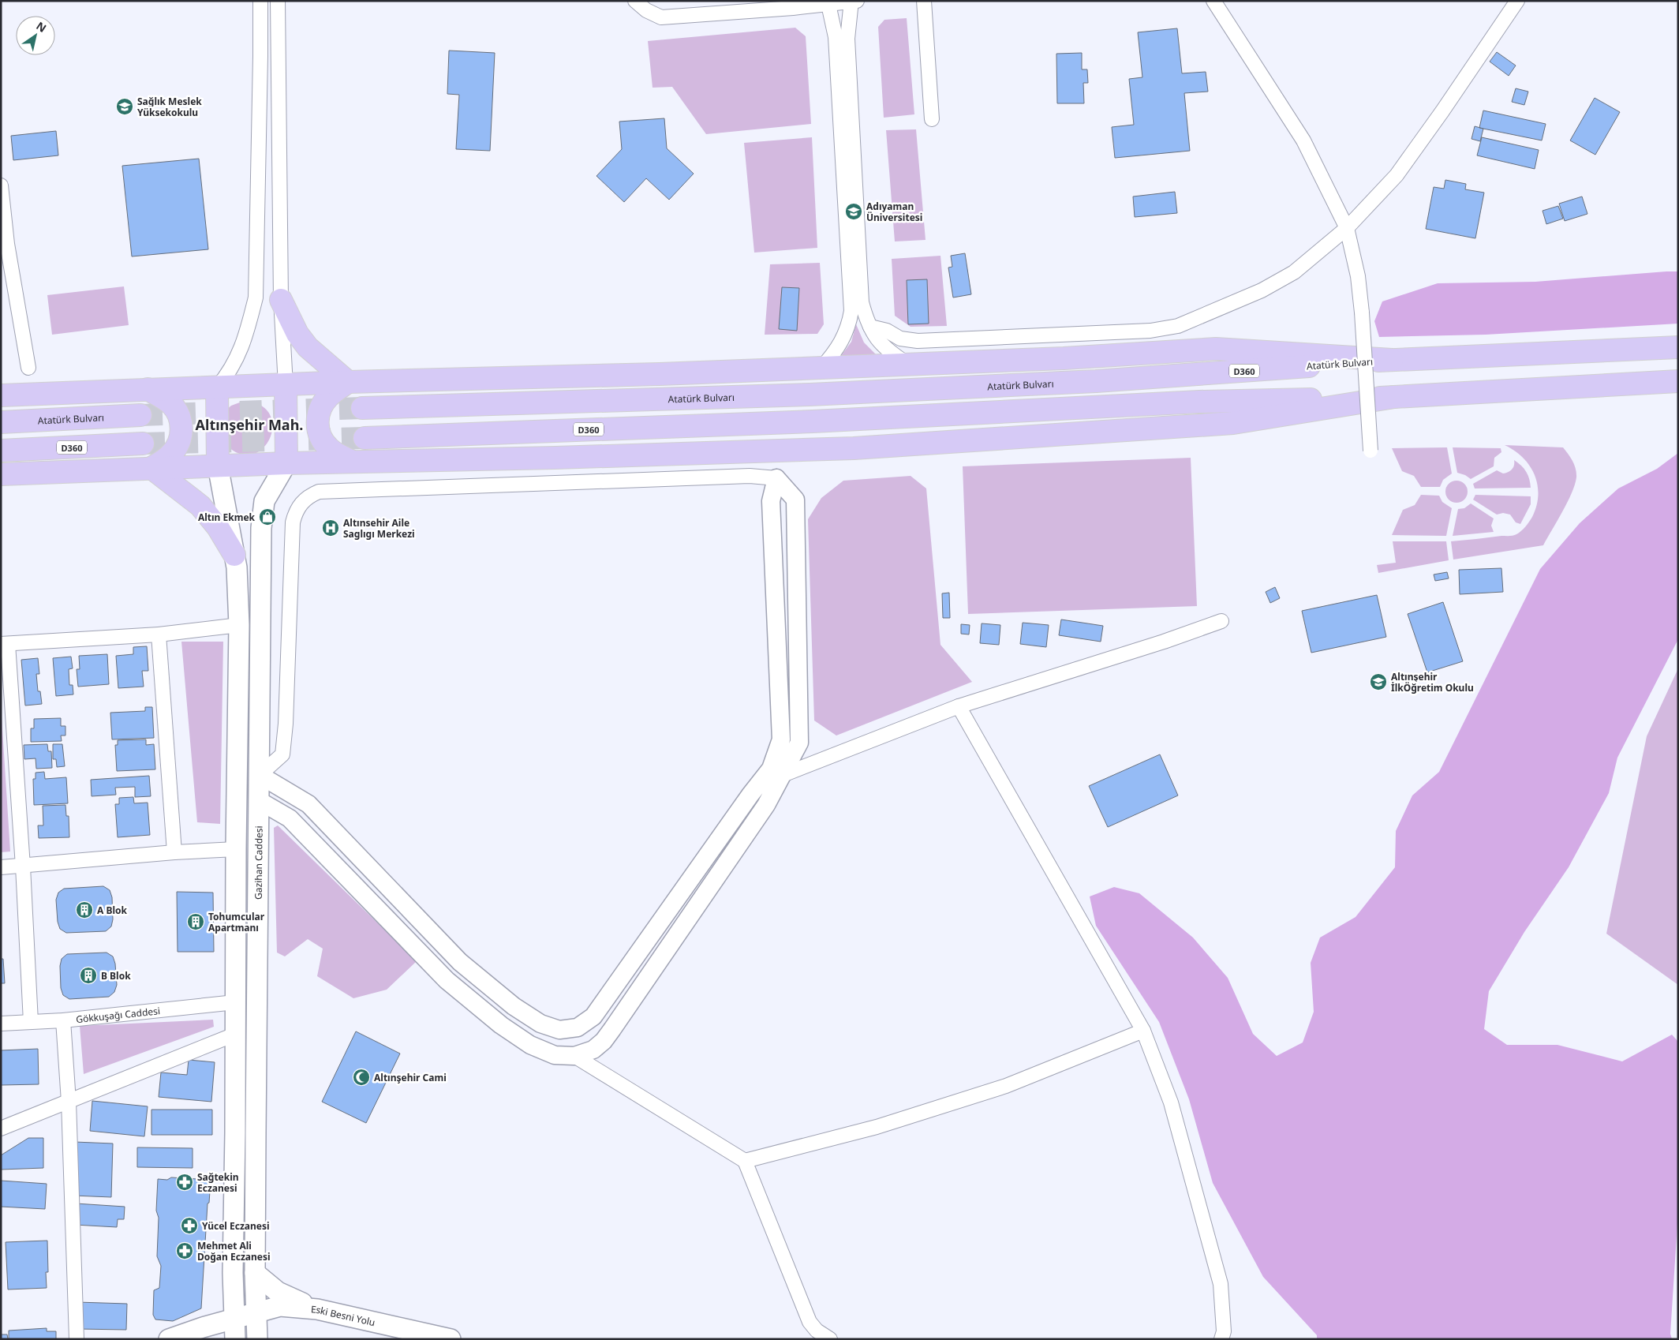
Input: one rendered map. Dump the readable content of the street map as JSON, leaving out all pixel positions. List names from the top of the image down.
{
  "streets": {
    "highway": ["Atatürk Bulvarı", "D360"],
    "main road": ["Gazihan Caddesi", "Eski Besni Yolu"],
    "street": ["Gökkuşağı Caddesi"]
  },
  "crossings": [
    ["Gazihan Caddesi", "Eski Besni Yolu"]
  ],
  "districts": ["Altınşehir Mah."],
  "places": {
    "school or university": ["Sağlık Meslek Yüksekokulu", "Adıyaman Üniversitesi", "Altınşehir İlkÖğretim Okulu"],
    "shop": ["Altın Ekmek"],
    "hospital": ["Altınsehir Aile Saglıgı Merkezi"],
    "building": ["A Blok", "Tohumcular Apartmanı", "B Blok"],
    "mosque": ["Altınşehir Cami"],
    "pharmacy": ["Sağtekin Eczanesi", "Yücel Eczanesi", "Mehmet Ali Doğan Eczanesi"]
  },
  "north": "top right"
}
